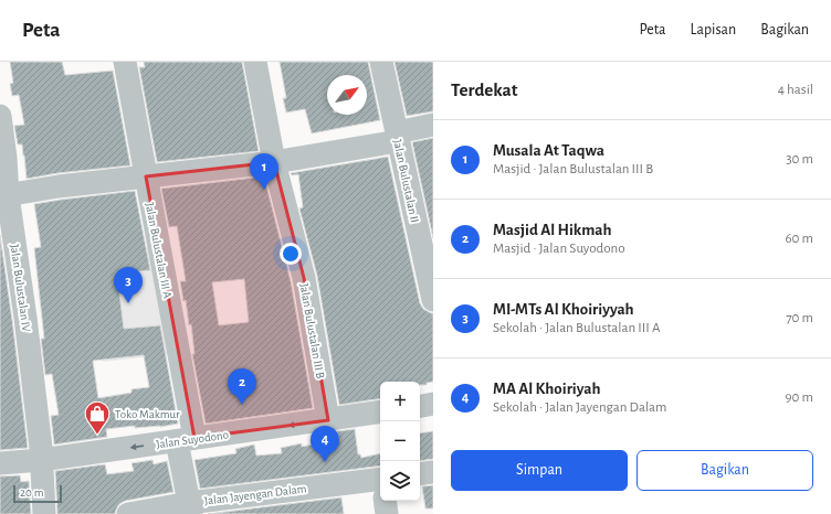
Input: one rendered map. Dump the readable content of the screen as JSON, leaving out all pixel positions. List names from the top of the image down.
{
  "streets": {
    "street": [
      "Jalan Bulustalan II",
      "Jalan Bulustalan III A",
      "Jalan Bulustalan IV",
      "Jalan Bulustalan III B",
      "Jalan Suyodono",
      "Jalan Jayengan Dalam"
    ]
  },
  "crossings": [
    ["Jalan Bulustalan III A", "Jalan Suyodono"],
    ["Jalan Bulustalan III A", "Jalan Jayengan Dalam"],
    ["Jalan Bulustalan IV", "Jalan Suyodono"],
    ["Jalan Bulustalan III B", "Jalan Suyodono"]
  ],
  "one_way": ["Jalan Suyodono"],
  "places": {
    "shop": ["Toko Makmur"]
  },
  "scale_bar": "20 m",
  "north": "top right",
  "page": {
    "header": "Peta",
    "nav": ["Peta", "Lapisan", "Bagikan"],
    "heading": ["Terdekat", "4 hasil"],
    "list": [
      {
        "mark": "1",
        "name": "Musala At Taqwa",
        "note": "Masjid · Jalan Bulustalan III B",
        "value": "30 m"
      },
      {
        "mark": "2",
        "name": "Masjid Al Hikmah",
        "note": "Masjid · Jalan Suyodono",
        "value": "60 m"
      },
      {
        "mark": "3",
        "name": "MI-MTs Al Khoiriyyah",
        "note": "Sekolah · Jalan Bulustalan III A",
        "value": "70 m"
      },
      {
        "mark": "4",
        "name": "MA Al Khoiriyah",
        "note": "Sekolah · Jalan Jayengan Dalam",
        "value": "90 m"
      }
    ],
    "pins": [
      "1",
      "3",
      "2",
      "4"
    ],
    "map_buttons": ["+", "−"],
    "buttons": ["Simpan", "Bagikan"],
    "scale": "20 m"
  }
}
